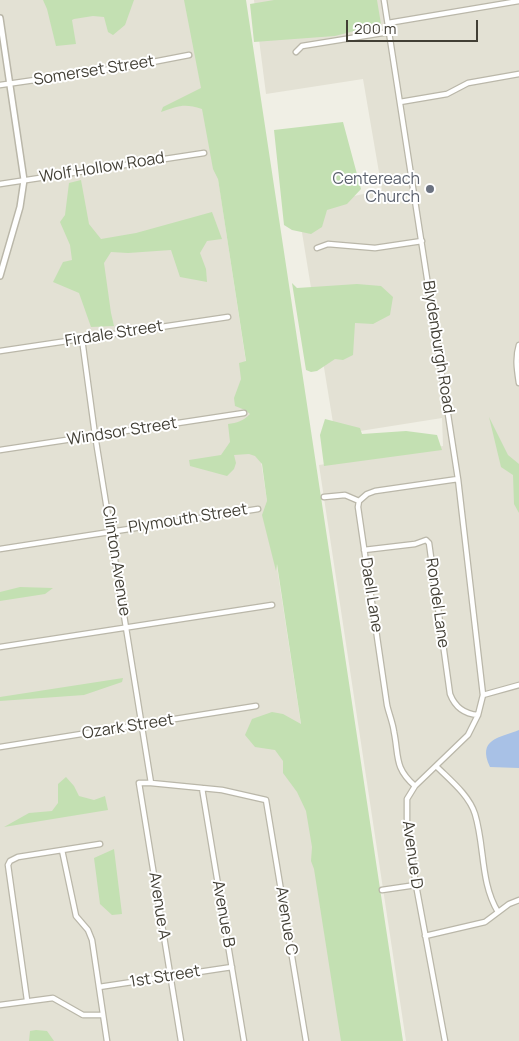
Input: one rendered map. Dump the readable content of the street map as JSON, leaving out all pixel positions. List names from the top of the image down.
{
  "streets": {
    "street": [
      "Somerset Street",
      "Wolf Hollow Road",
      "Firdale Street",
      "Blydenburgh Road",
      "Windsor Street",
      "Plymouth Street",
      "Clinton Avenue",
      "Daell Lane",
      "Rondel Lane",
      "Ozark Street",
      "Avenue D",
      "Avenue A",
      "Avenue B",
      "Avenue C",
      "1st Street"
    ]
  },
  "crossings": [
    ["Firdale Street", "Clinton Avenue"],
    ["Blydenburgh Road", "Avenue D"],
    ["Windsor Street", "Clinton Avenue"],
    ["Plymouth Street", "Clinton Avenue"],
    ["Clinton Avenue", "Ozark Street"],
    ["Clinton Avenue", "Avenue A"],
    ["Daell Lane", "Rondel Lane"],
    ["Daell Lane", "Avenue D"],
    ["Rondel Lane", "Avenue D"],
    ["Avenue A", "1st Street"],
    ["Avenue B", "Avenue C"],
    ["Avenue B", "1st Street"]
  ],
  "places": ["Centereach Church"],
  "scale_bar": "200 m"
}
